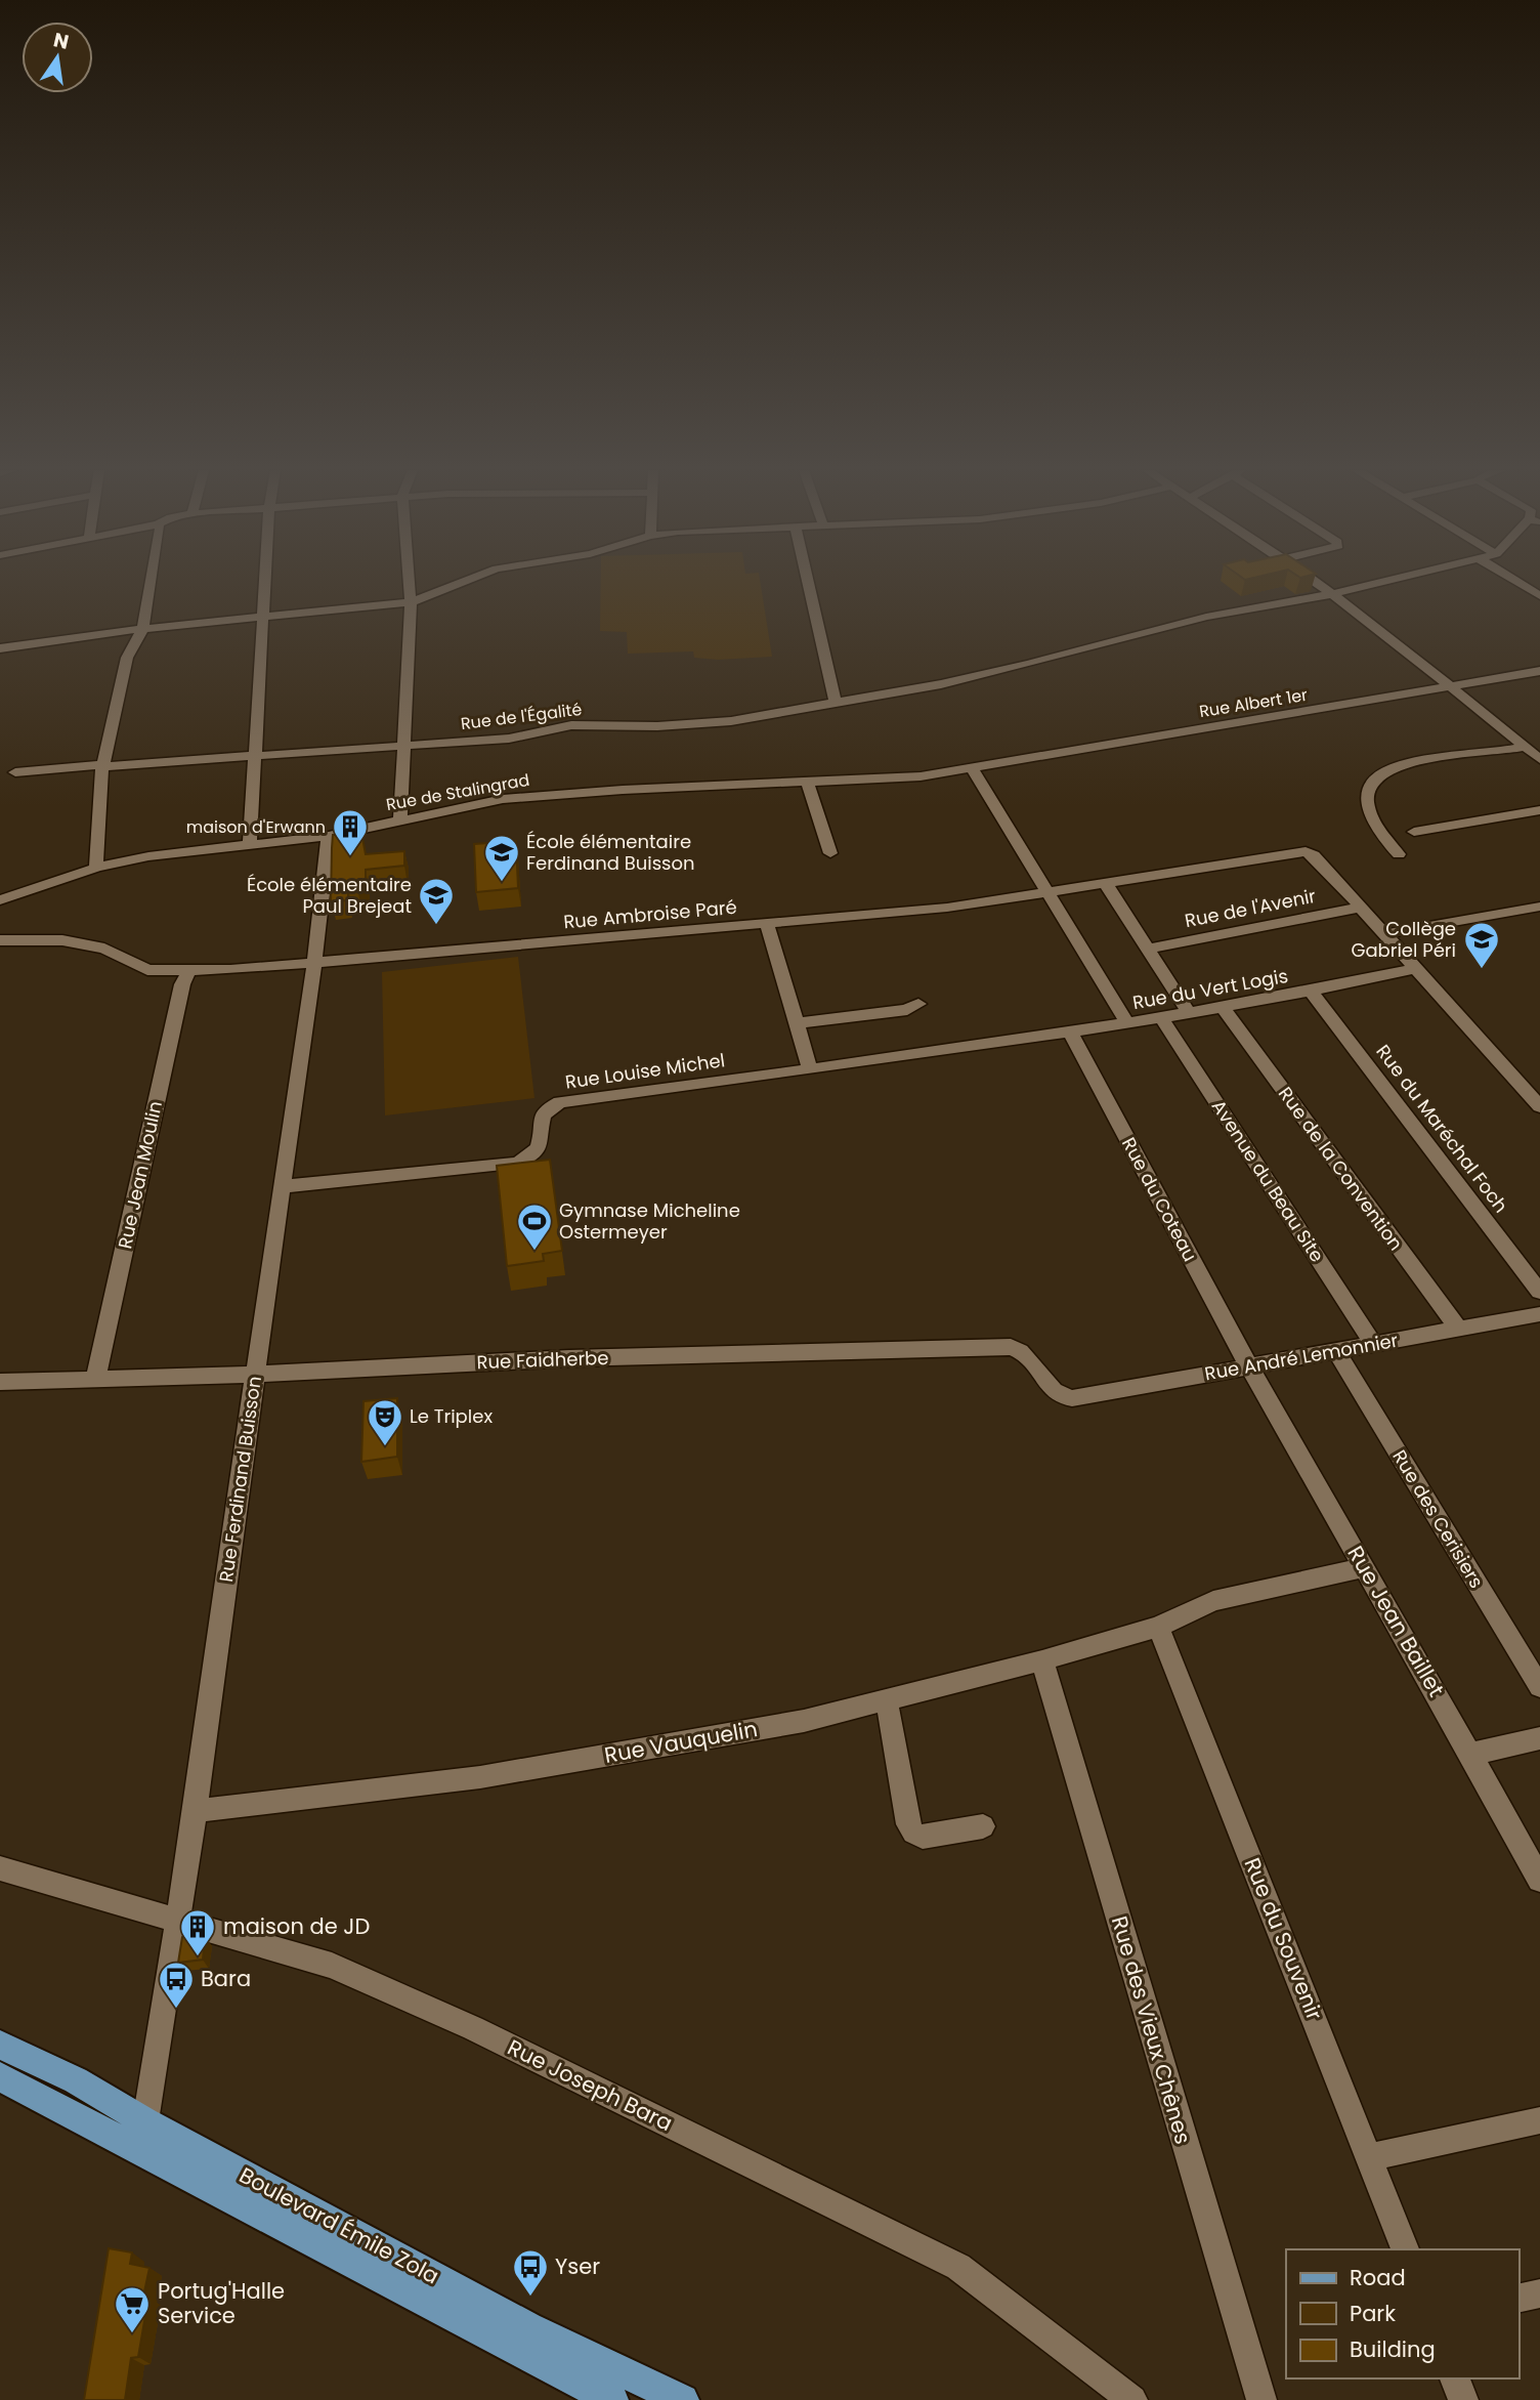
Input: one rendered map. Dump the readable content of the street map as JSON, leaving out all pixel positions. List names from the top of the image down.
{
  "streets": {
    "main road": ["Boulevard Émile Zola"],
    "street": [
      "Rue Albert 1er",
      "Rue de l'Égalité",
      "Rue de Stalingrad",
      "Rue de l'Avenir",
      "Rue Ambroise Paré",
      "Rue du Vert Logis",
      "Rue Louise Michel",
      "Rue du Maréchal Foch",
      "Rue de la Convention",
      "Rue Jean Moulin",
      "Avenue du Beau Site",
      "Rue du Coteau",
      "Rue André Lemonnier",
      "Rue Faidherbe",
      "Rue Ferdinand Buisson",
      "Rue des Cerisiers",
      "Rue Jean Baillet",
      "Rue Vauquelin",
      "Rue du Souvenir",
      "Rue des Vieux Chênes",
      "Rue Joseph Bara"
    ]
  },
  "crossings": [
    ["Rue Albert 1er", "Rue de Stalingrad"],
    ["Rue de Stalingrad", "Rue Ferdinand Buisson"],
    ["Rue de l'Avenir", "Rue Ambroise Paré"],
    ["Rue Ambroise Paré", "Rue Jean Moulin"],
    ["Rue Ambroise Paré", "Rue Ferdinand Buisson"],
    ["Rue du Vert Logis", "Rue Louise Michel"],
    ["Rue du Vert Logis", "Rue du Maréchal Foch"],
    ["Rue du Vert Logis", "Rue de la Convention"],
    ["Rue du Vert Logis", "Avenue du Beau Site"],
    ["Rue du Vert Logis", "Rue du Coteau"],
    ["Rue Louise Michel", "Rue Ferdinand Buisson"],
    ["Rue de la Convention", "Rue André Lemonnier"],
    ["Rue Jean Moulin", "Rue Faidherbe"],
    ["Avenue du Beau Site", "Rue André Lemonnier"],
    ["Rue du Coteau", "Rue André Lemonnier"],
    ["Rue du Coteau", "Rue Jean Baillet"],
    ["Rue André Lemonnier", "Rue Faidherbe"],
    ["Rue André Lemonnier", "Rue des Cerisiers"],
    ["Rue André Lemonnier", "Rue Jean Baillet"],
    ["Rue Faidherbe", "Rue Ferdinand Buisson"],
    ["Rue Ferdinand Buisson", "Rue Vauquelin"],
    ["Rue Ferdinand Buisson", "Rue Joseph Bara"],
    ["Rue Ferdinand Buisson", "Boulevard Émile Zola"],
    ["Rue Jean Baillet", "Rue Vauquelin"],
    ["Rue Vauquelin", "Rue du Souvenir"],
    ["Rue Vauquelin", "Rue des Vieux Chênes"]
  ],
  "places": {
    "building": ["maison d'Erwann", "maison de JD"],
    "school or university": ["École élémentaire Ferdinand Buisson", "École élémentaire Paul Brejeat", "Collège Gabriel Péri"],
    "sports": ["Gymnase Micheline Ostermeyer"],
    "theatre": ["Le Triplex"],
    "bus stop": ["Bara", "Yser"],
    "supermarket": ["Portug'Halle Service"]
  },
  "legend": ["Road", "Park", "Building"],
  "north": "top"
}
